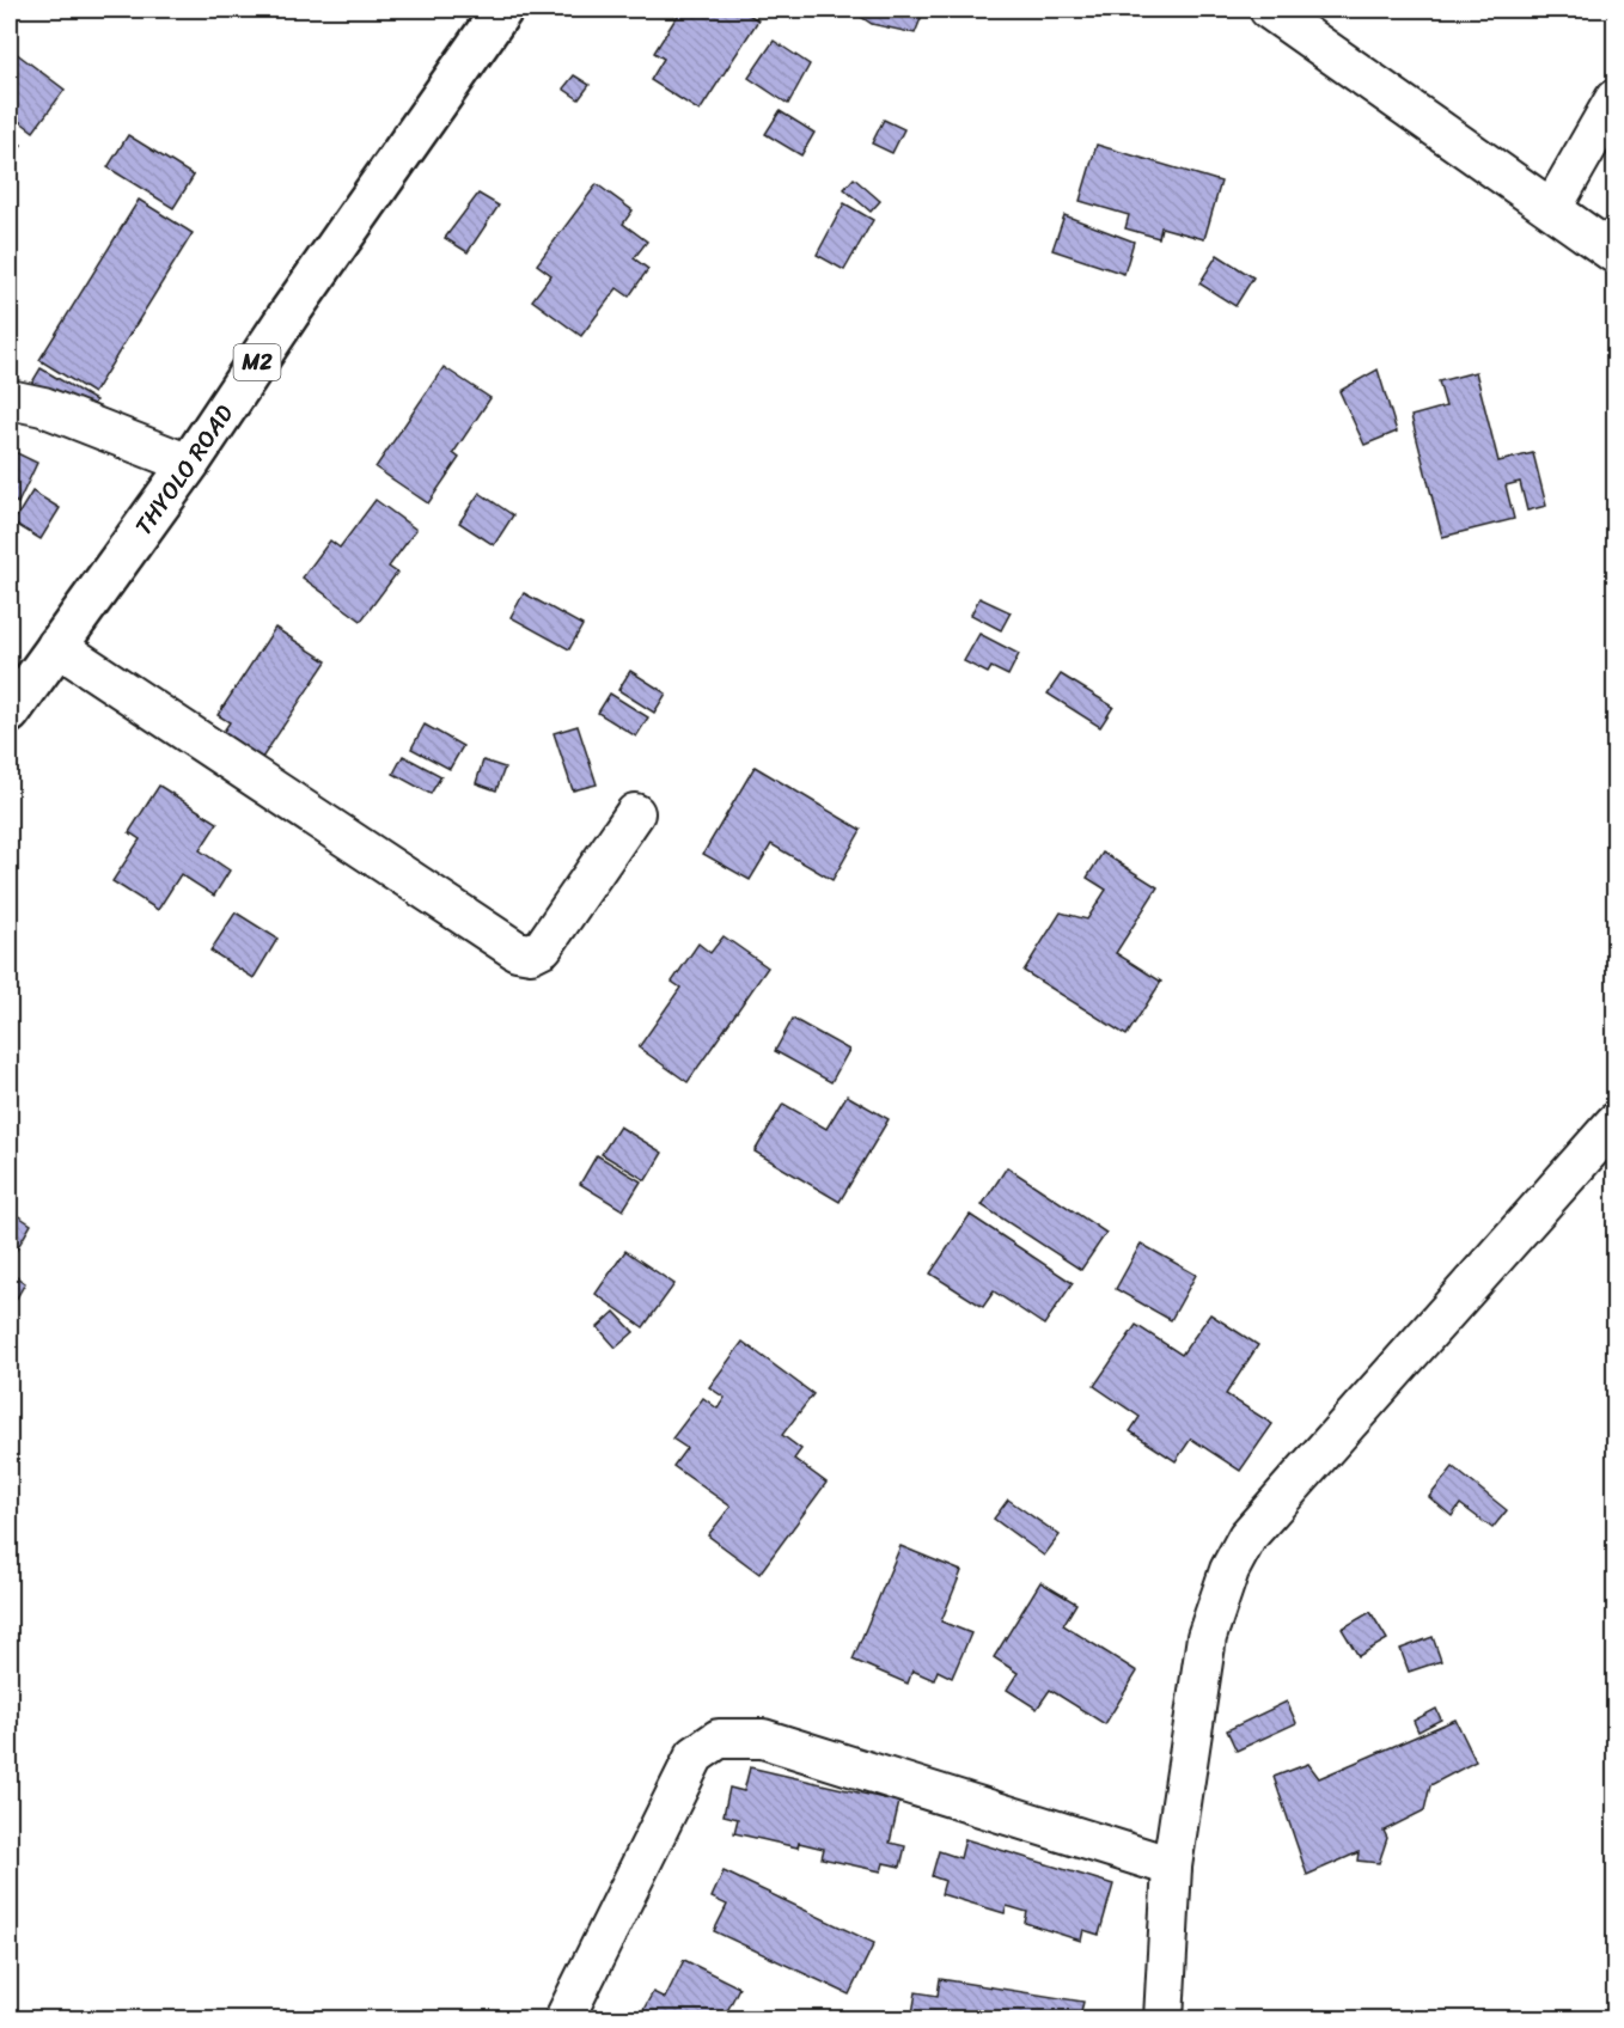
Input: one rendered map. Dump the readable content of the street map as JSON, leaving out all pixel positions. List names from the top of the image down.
{
  "streets": {
    "highway": ["M2", "THYOLO ROAD"]
  }
}
